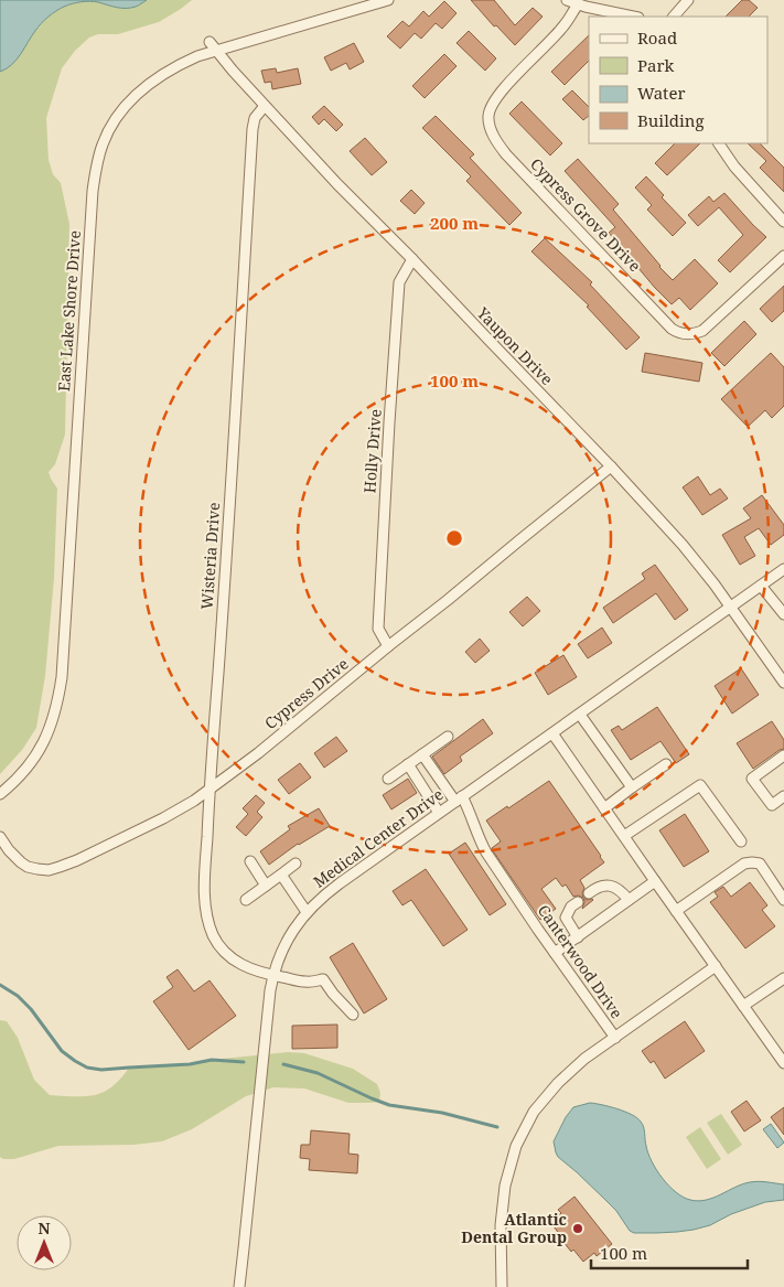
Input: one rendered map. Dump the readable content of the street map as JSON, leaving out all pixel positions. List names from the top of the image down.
{
  "streets": {
    "street": [
      "Cypress Grove Drive",
      "East Lake Shore Drive",
      "Yaupon Drive",
      "Holly Drive",
      "Wisteria Drive",
      "Cypress Drive",
      "Medical Center Drive",
      "Canterwood Drive"
    ]
  },
  "crossings": [
    ["East Lake Shore Drive", "Yaupon Drive"],
    ["Yaupon Drive", "Holly Drive"],
    ["Yaupon Drive", "Wisteria Drive"],
    ["Yaupon Drive", "Cypress Drive"],
    ["Yaupon Drive", "Medical Center Drive"],
    ["Holly Drive", "Cypress Drive"],
    ["Wisteria Drive", "Cypress Drive"],
    ["Wisteria Drive", "Medical Center Drive"],
    ["Medical Center Drive", "Canterwood Drive"]
  ],
  "places": ["Atlantic Dental Group"],
  "legend": [
    "Road",
    "Park",
    "Water",
    "Building"
  ],
  "scale_bar": "100 m",
  "north": "top",
  "rings": ["200 m", "100 m"]
}
